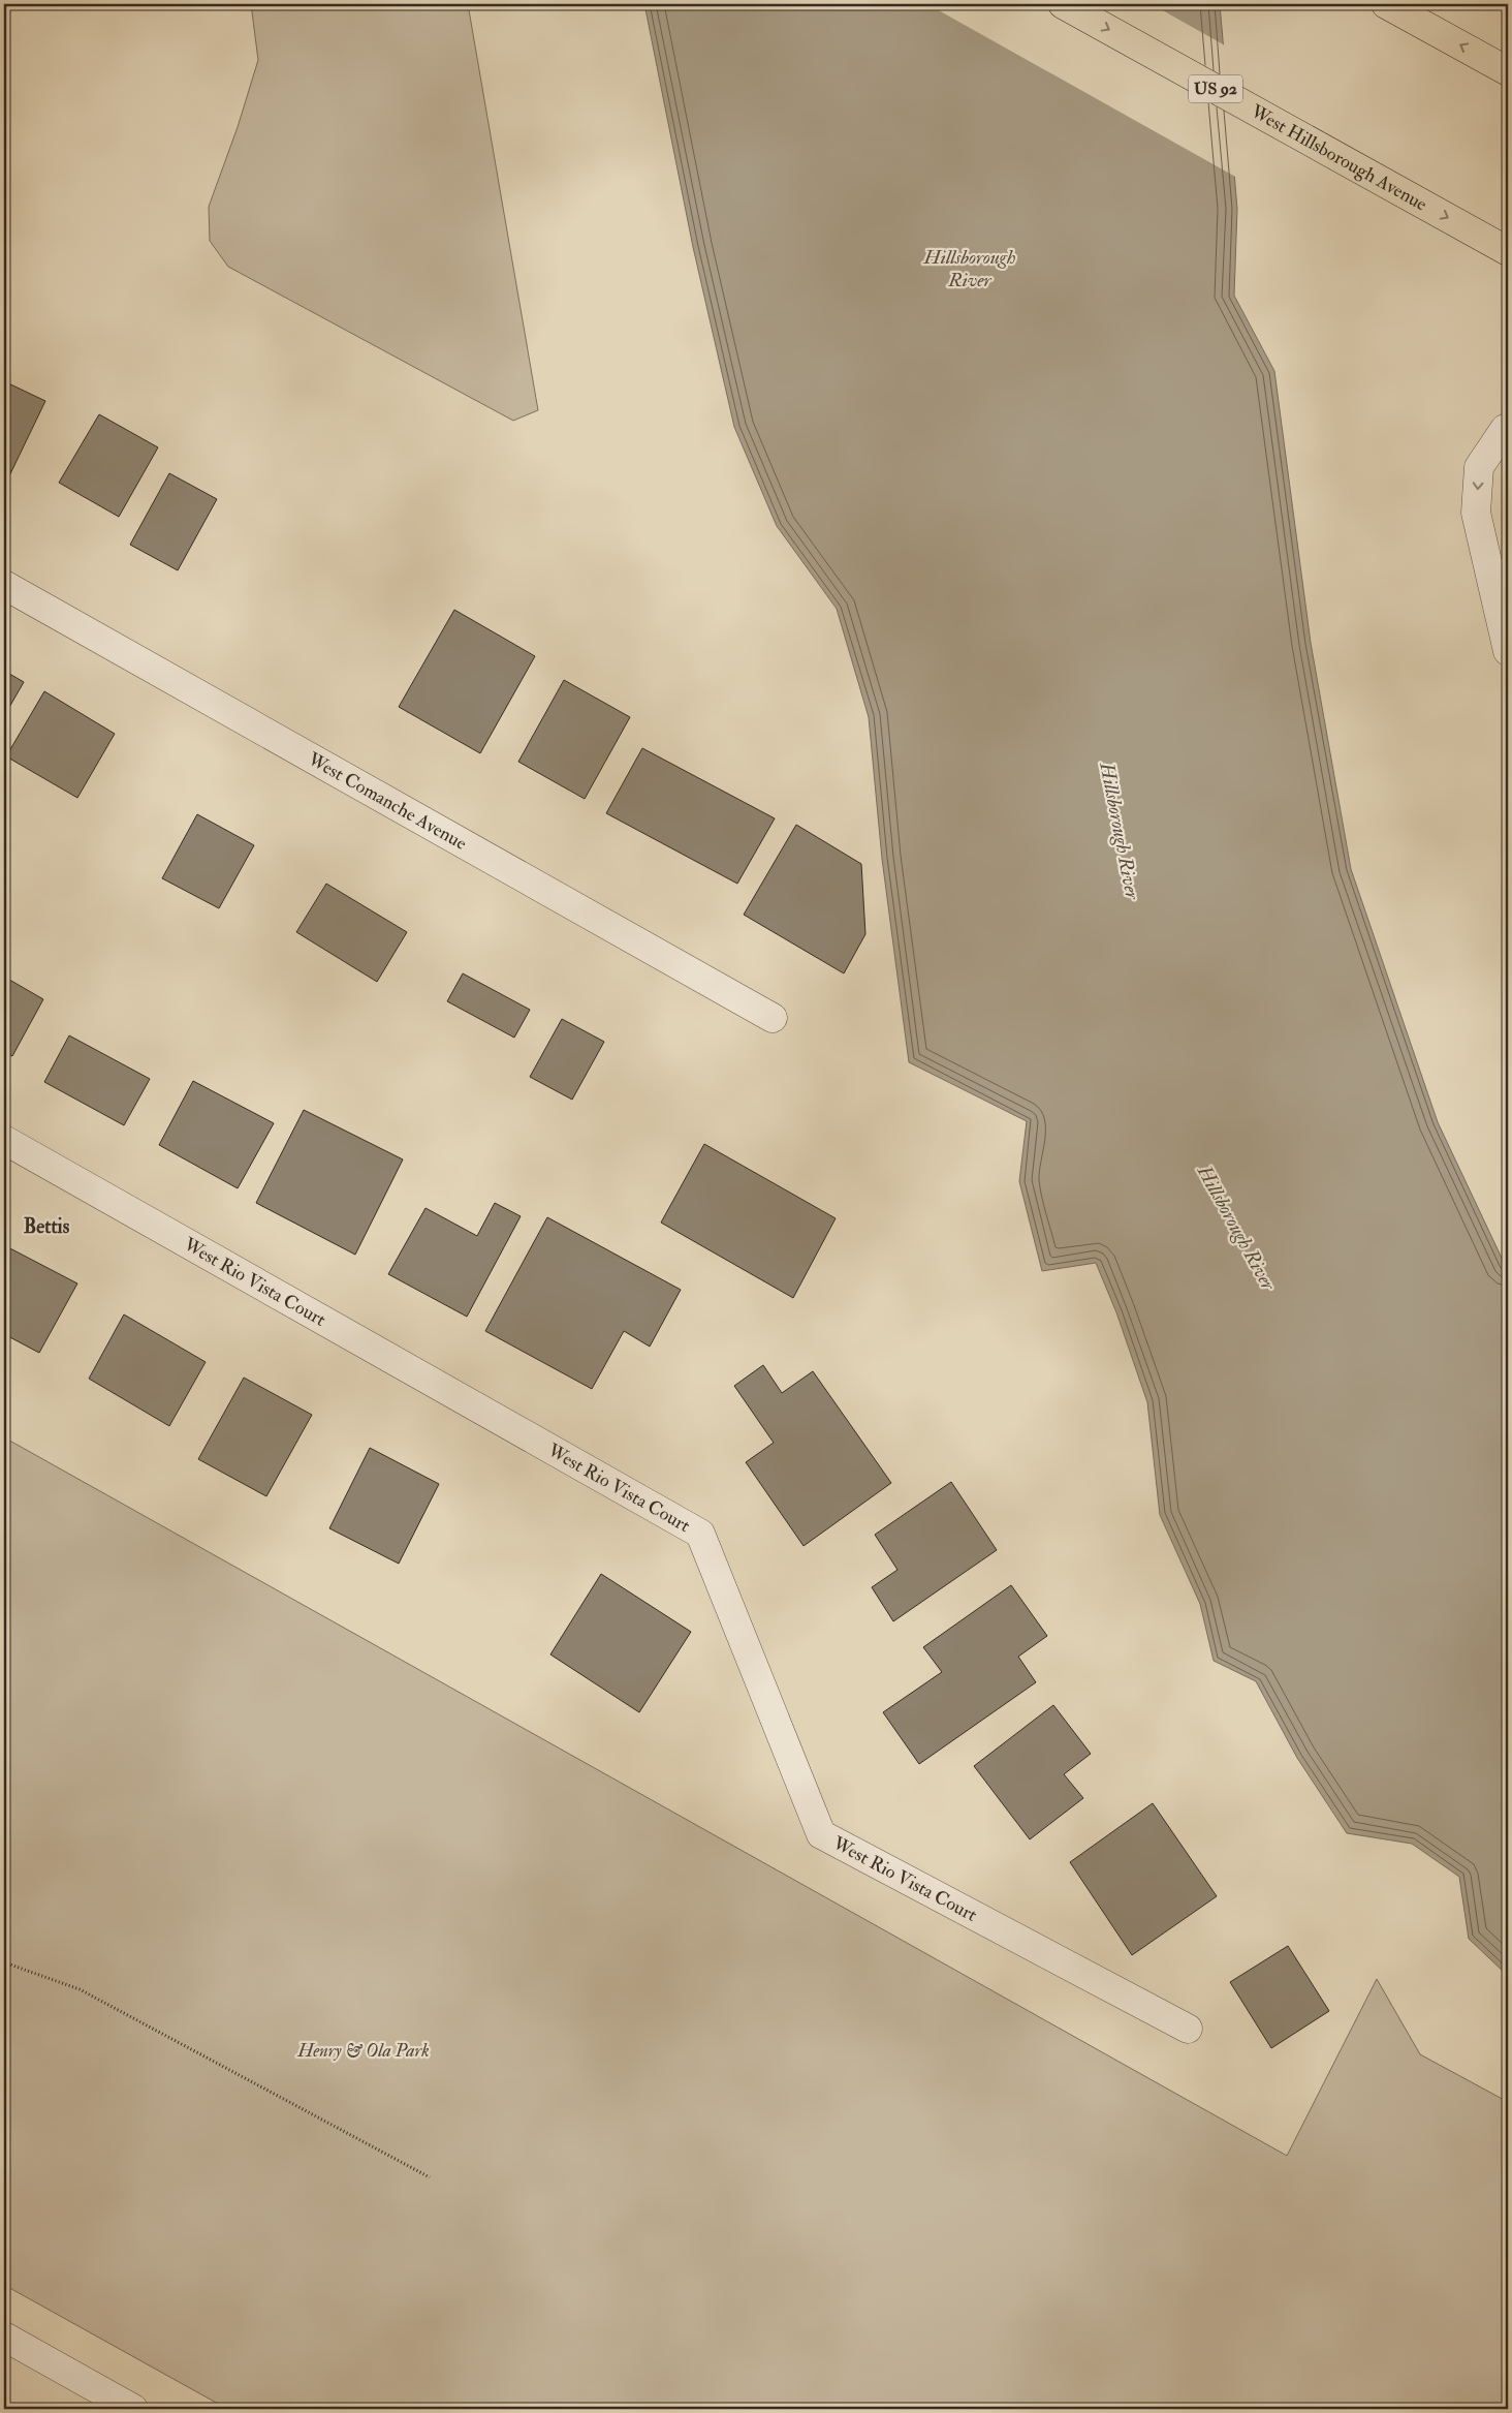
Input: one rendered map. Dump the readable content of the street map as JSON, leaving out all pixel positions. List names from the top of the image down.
{
  "streets": {
    "main road": ["US 92", "West Hillsborough Avenue"],
    "street": ["West Comanche Avenue", "West Rio Vista Court"]
  },
  "one_way": ["West Hillsborough Avenue"],
  "districts": ["Bettis"],
  "water": ["Hillsborough River"],
  "parks": ["Henry & Ola Park"]
}
